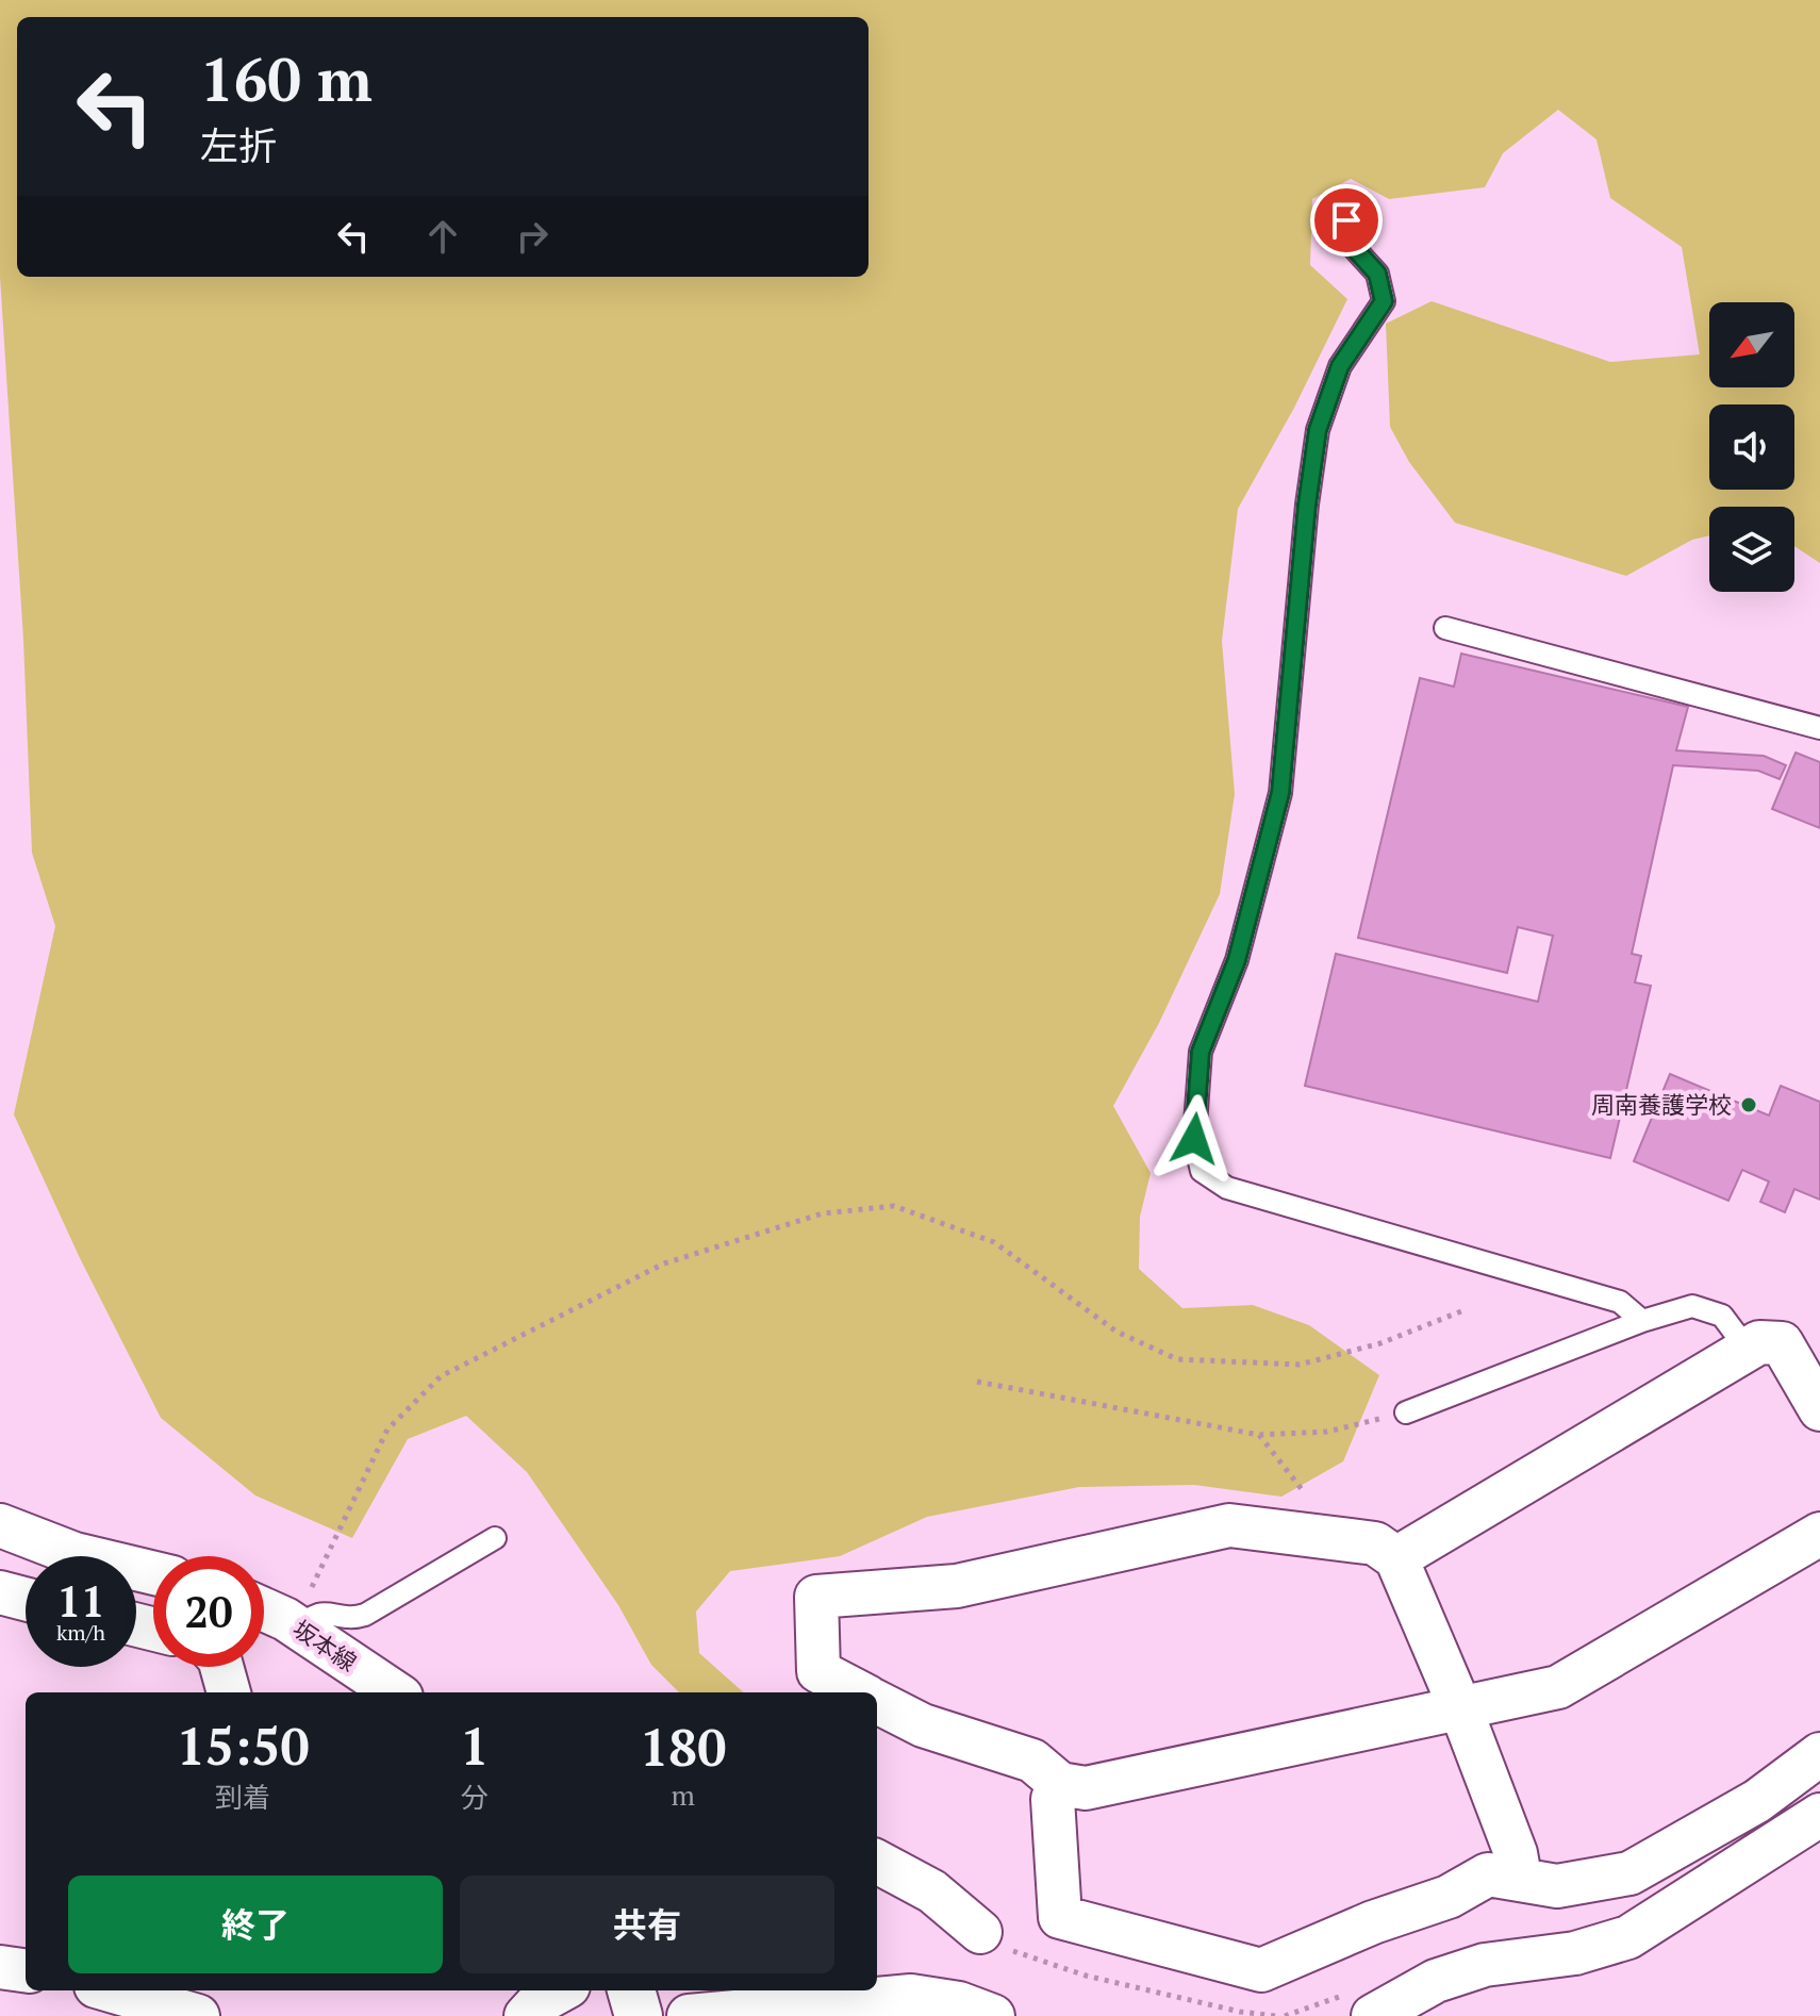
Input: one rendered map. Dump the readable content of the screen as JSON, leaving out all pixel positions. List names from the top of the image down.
{
  "streets": {
    "street": ["坂本線"]
  },
  "places": ["周南養護学校"],
  "north": "bottom left",
  "page": {
    "turn": ["160 m", "左折"],
    "speed": "11 km/h",
    "limit": "20",
    "eta": [
      "15:50",
      "到着",
      "1",
      "分",
      "180",
      "m"
    ],
    "buttons": ["終了", "共有"]
  }
}
